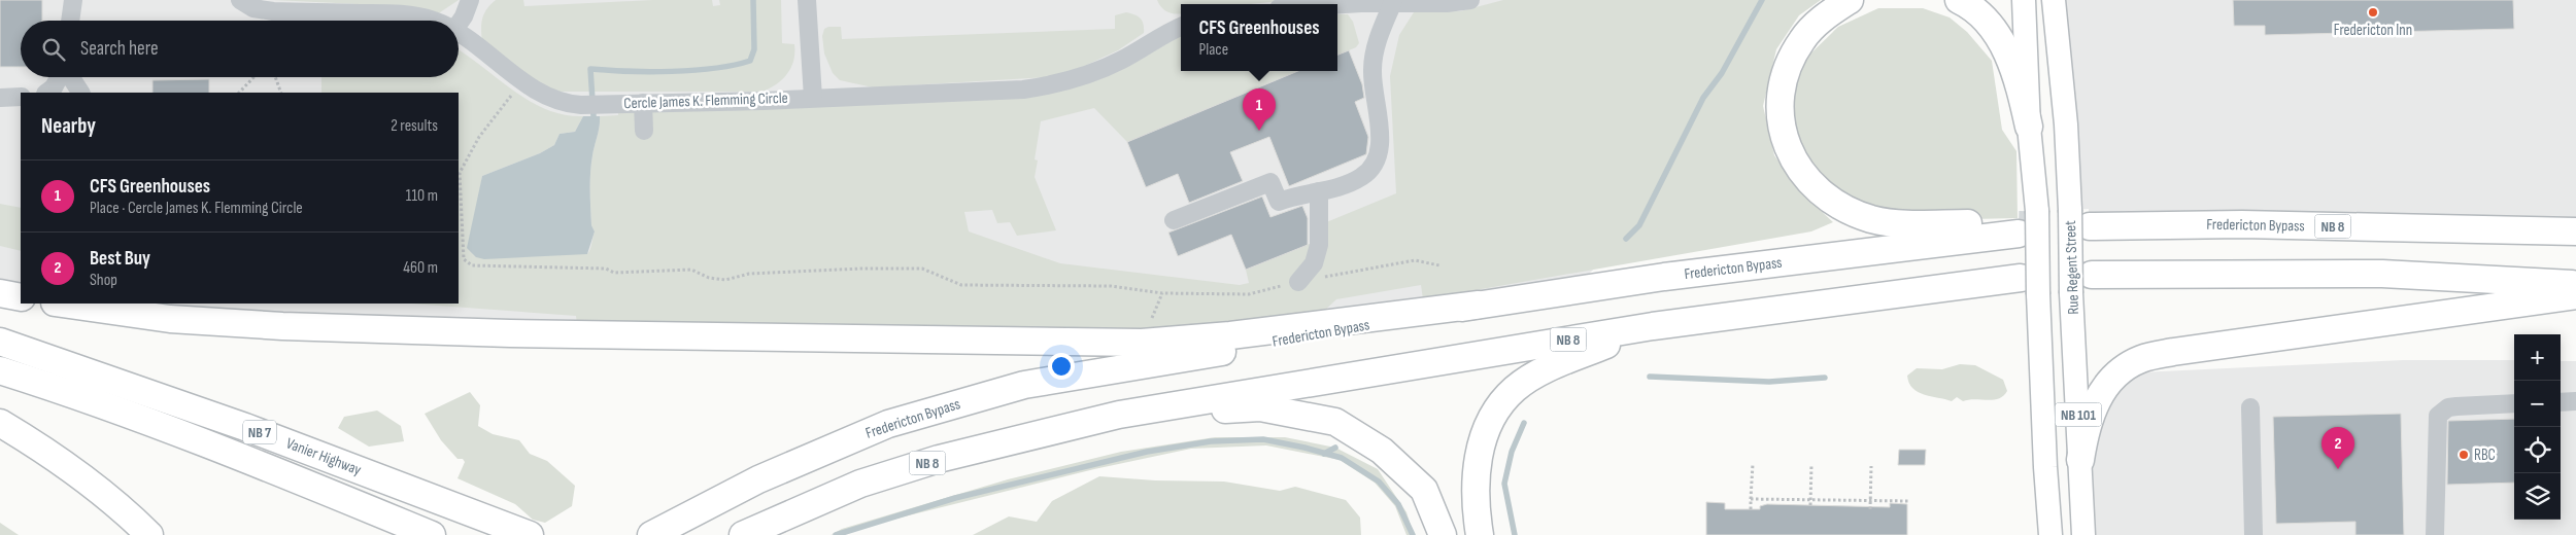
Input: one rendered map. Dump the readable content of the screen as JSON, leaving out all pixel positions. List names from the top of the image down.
{
  "streets": {
    "highway": [
      "Fredericton Bypass",
      "NB 8",
      "NB 7",
      "Vanier Highway"
    ],
    "main road": ["Rue Regent Street", "NB 101"],
    "street": ["Cercle James K. Flemming Circle"]
  },
  "crossings": [
    ["Fredericton Bypass", "Rue Regent Street"],
    ["Fredericton Bypass", "NB 101"],
    ["NB 8", "NB 101"]
  ],
  "places": ["Fredericton Inn", "RBC"],
  "page": {
    "popup": ["CFS Greenhouses", "Place"],
    "search": "Search here",
    "pins": ["1", "2"],
    "heading": ["Nearby", "2 results"],
    "list": [
      {
        "mark": "1",
        "name": "CFS Greenhouses",
        "note": "Place · Cercle James K. Flemming Circle",
        "value": "110 m"
      },
      {
        "mark": "2",
        "name": "Best Buy",
        "note": "Shop",
        "value": "460 m"
      }
    ],
    "map_buttons": ["+", "−"]
  }
}
